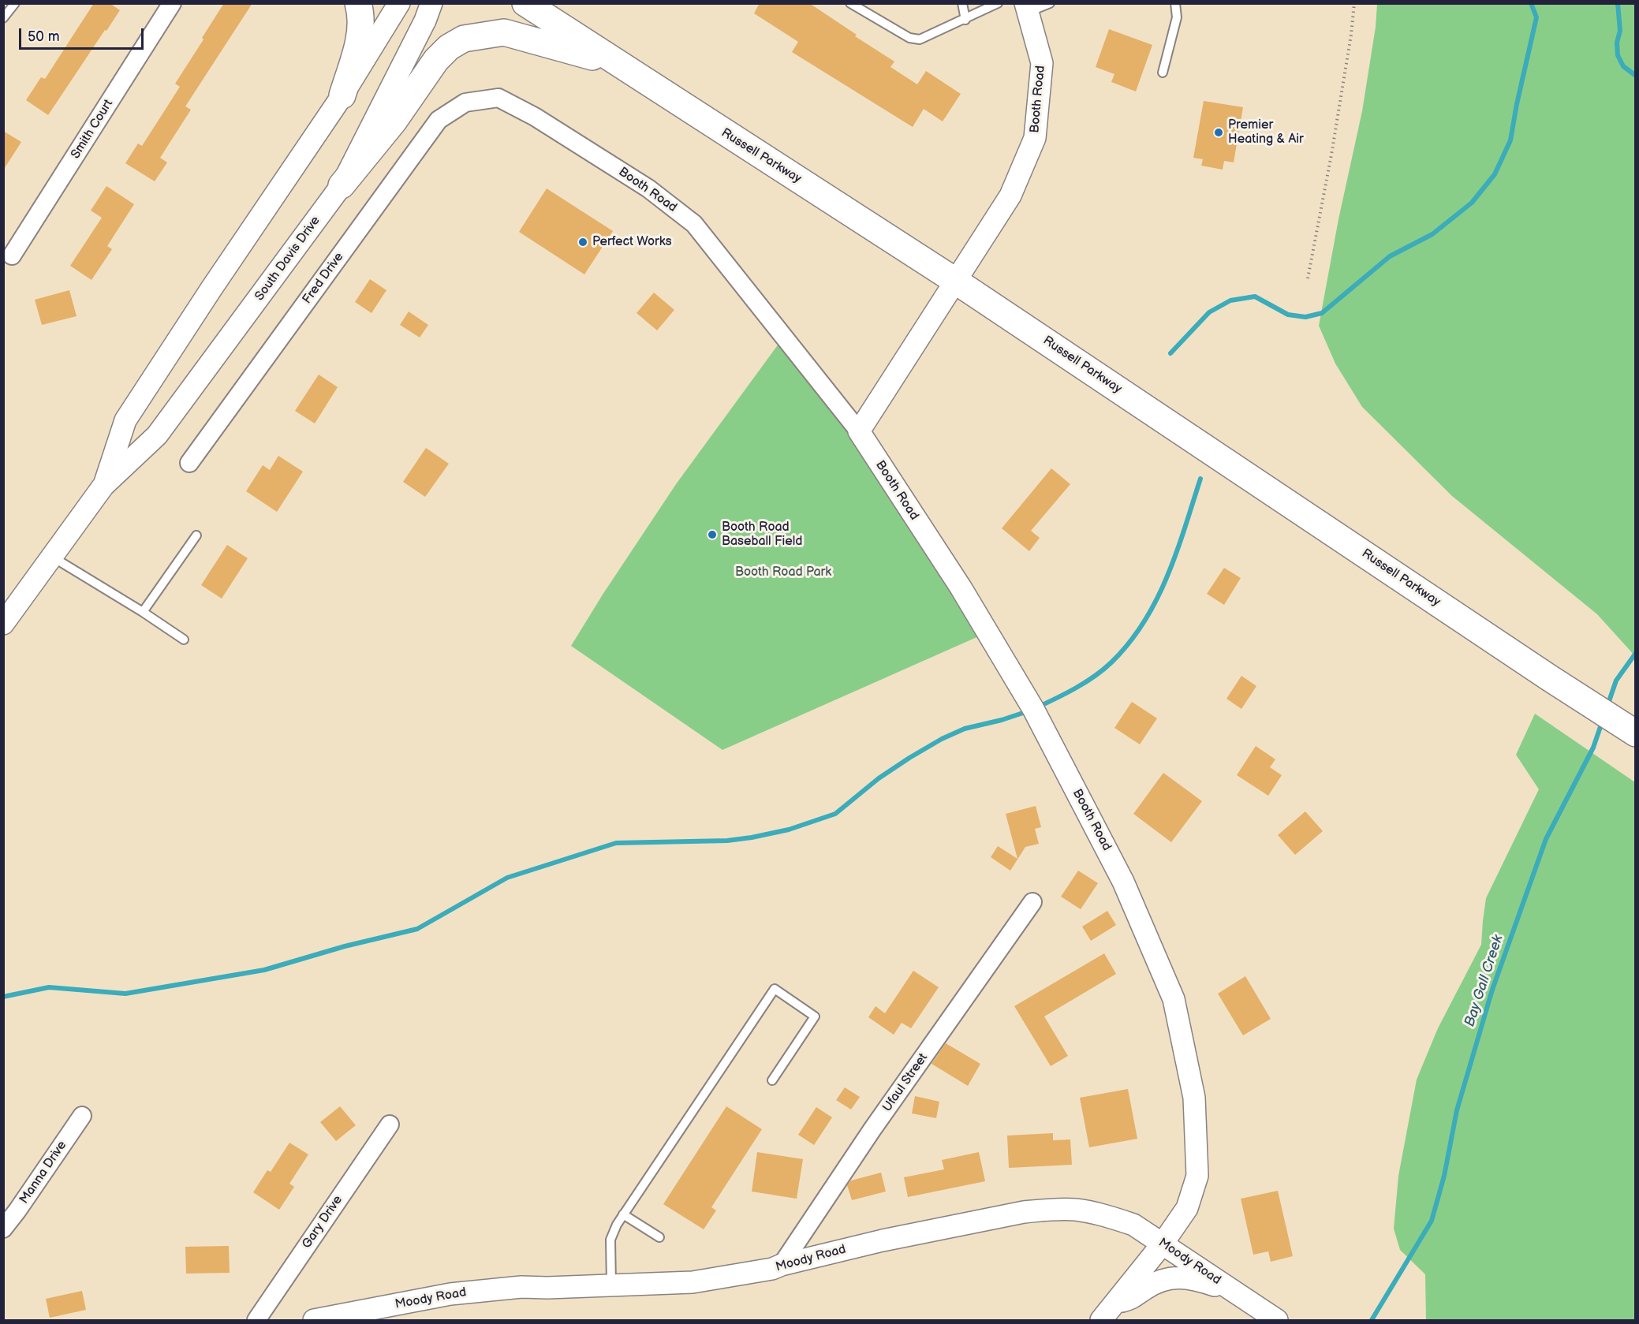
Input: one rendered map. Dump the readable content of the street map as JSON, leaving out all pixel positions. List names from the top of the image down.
{
  "streets": {
    "main road": ["Russell Parkway"],
    "street": [
      "Booth Road",
      "Smith Court",
      "South Davis Drive",
      "Fred Drive",
      "Ufaul Street",
      "Manna Drive",
      "Gary Drive",
      "Moody Road"
    ]
  },
  "crossings": [
    ["Booth Road", "Russell Parkway"],
    ["Booth Road", "Fred Drive"],
    ["Booth Road", "Moody Road"],
    ["Ufaul Street", "Moody Road"]
  ],
  "water": ["Bay Gall Creek"],
  "parks": ["Booth Road Park"],
  "places": ["Premier Heating & Air", "Perfect Works", "Booth Road Baseball Field"],
  "scale_bar": "50 m"
}
